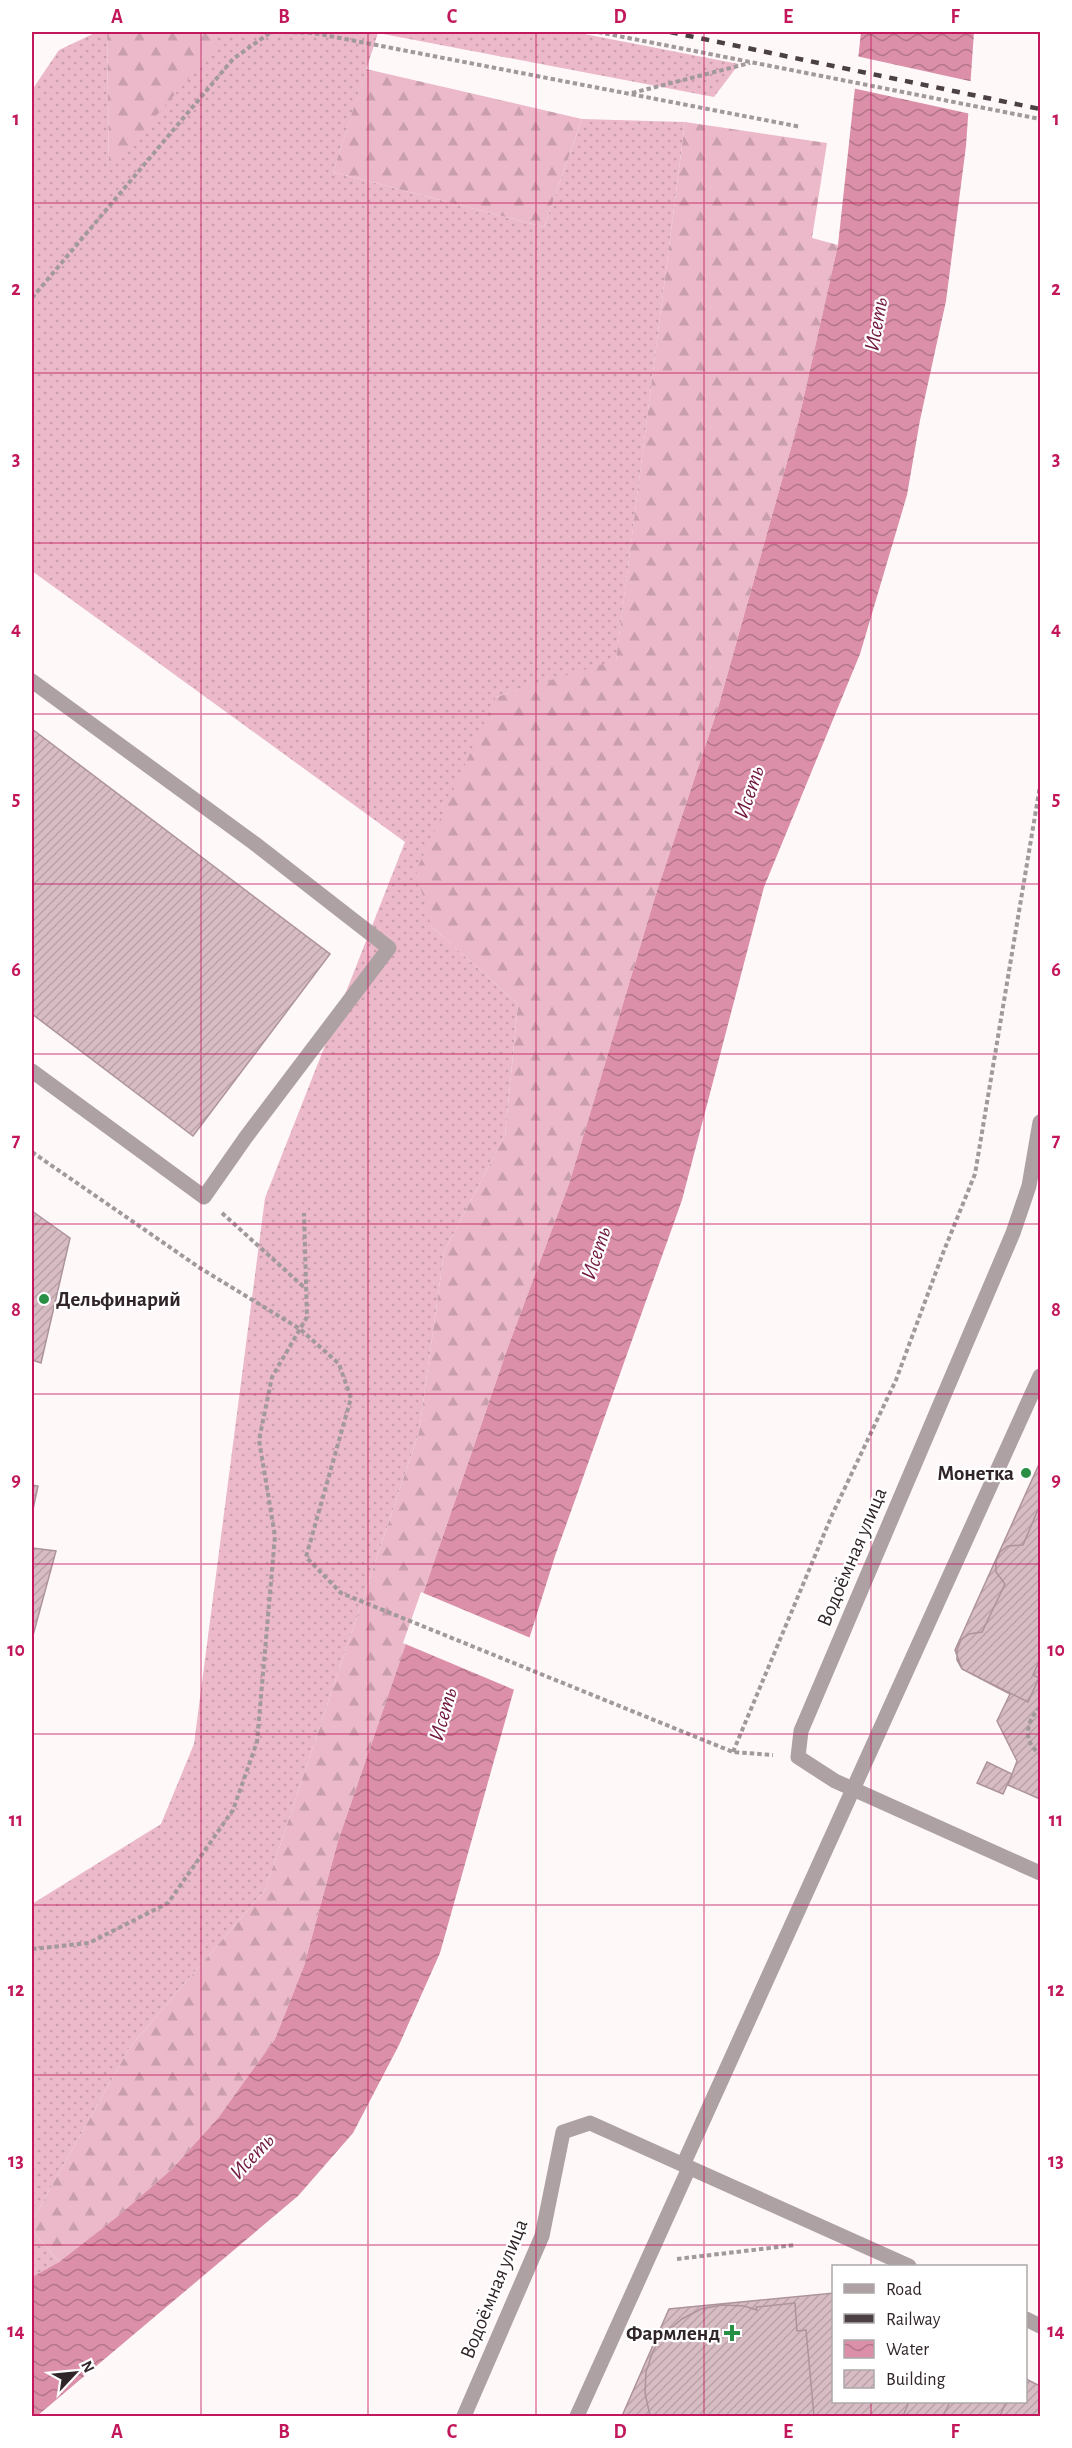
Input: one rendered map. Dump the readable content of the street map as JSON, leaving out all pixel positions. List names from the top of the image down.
{
  "streets": {
    "street": ["Водоёмная улица"]
  },
  "water": ["Исеть"],
  "places": {
    "other": ["Дельфинарий", "Монетка"],
    "health": ["Фармленд"]
  },
  "legend": [
    "Road",
    "Railway",
    "Water",
    "Building"
  ],
  "north": "top right",
  "grid": {
    "columns": [
      "A",
      "B",
      "C",
      "D",
      "E",
      "F"
    ],
    "rows": [
      "1",
      "2",
      "3",
      "4",
      "5",
      "6",
      "7",
      "8",
      "9",
      "10",
      "11",
      "12",
      "13",
      "14"
    ]
  }
}
